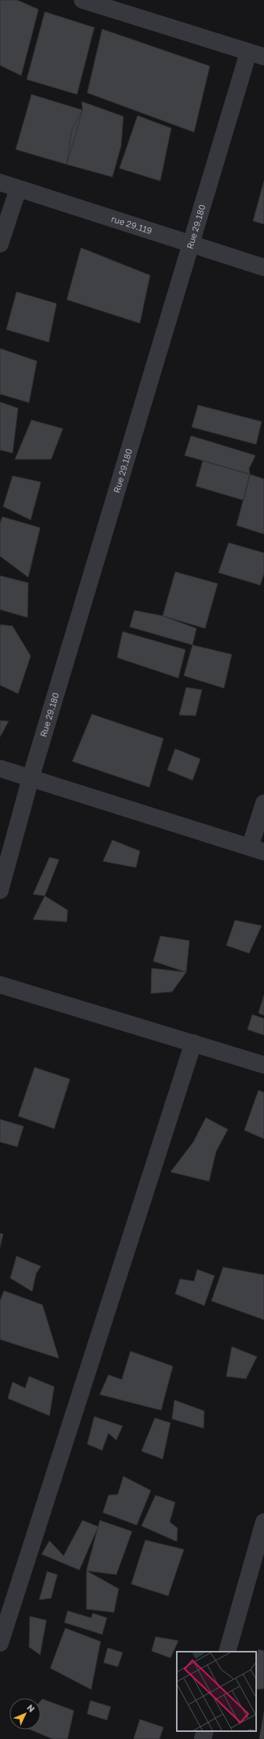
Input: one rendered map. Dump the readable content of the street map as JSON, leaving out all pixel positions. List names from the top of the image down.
{
  "streets": {
    "street": ["rue 29.119", "Rue 29.180"]
  },
  "crossings": [
    ["rue 29.119", "Rue 29.180"]
  ],
  "north": "top right"
}
